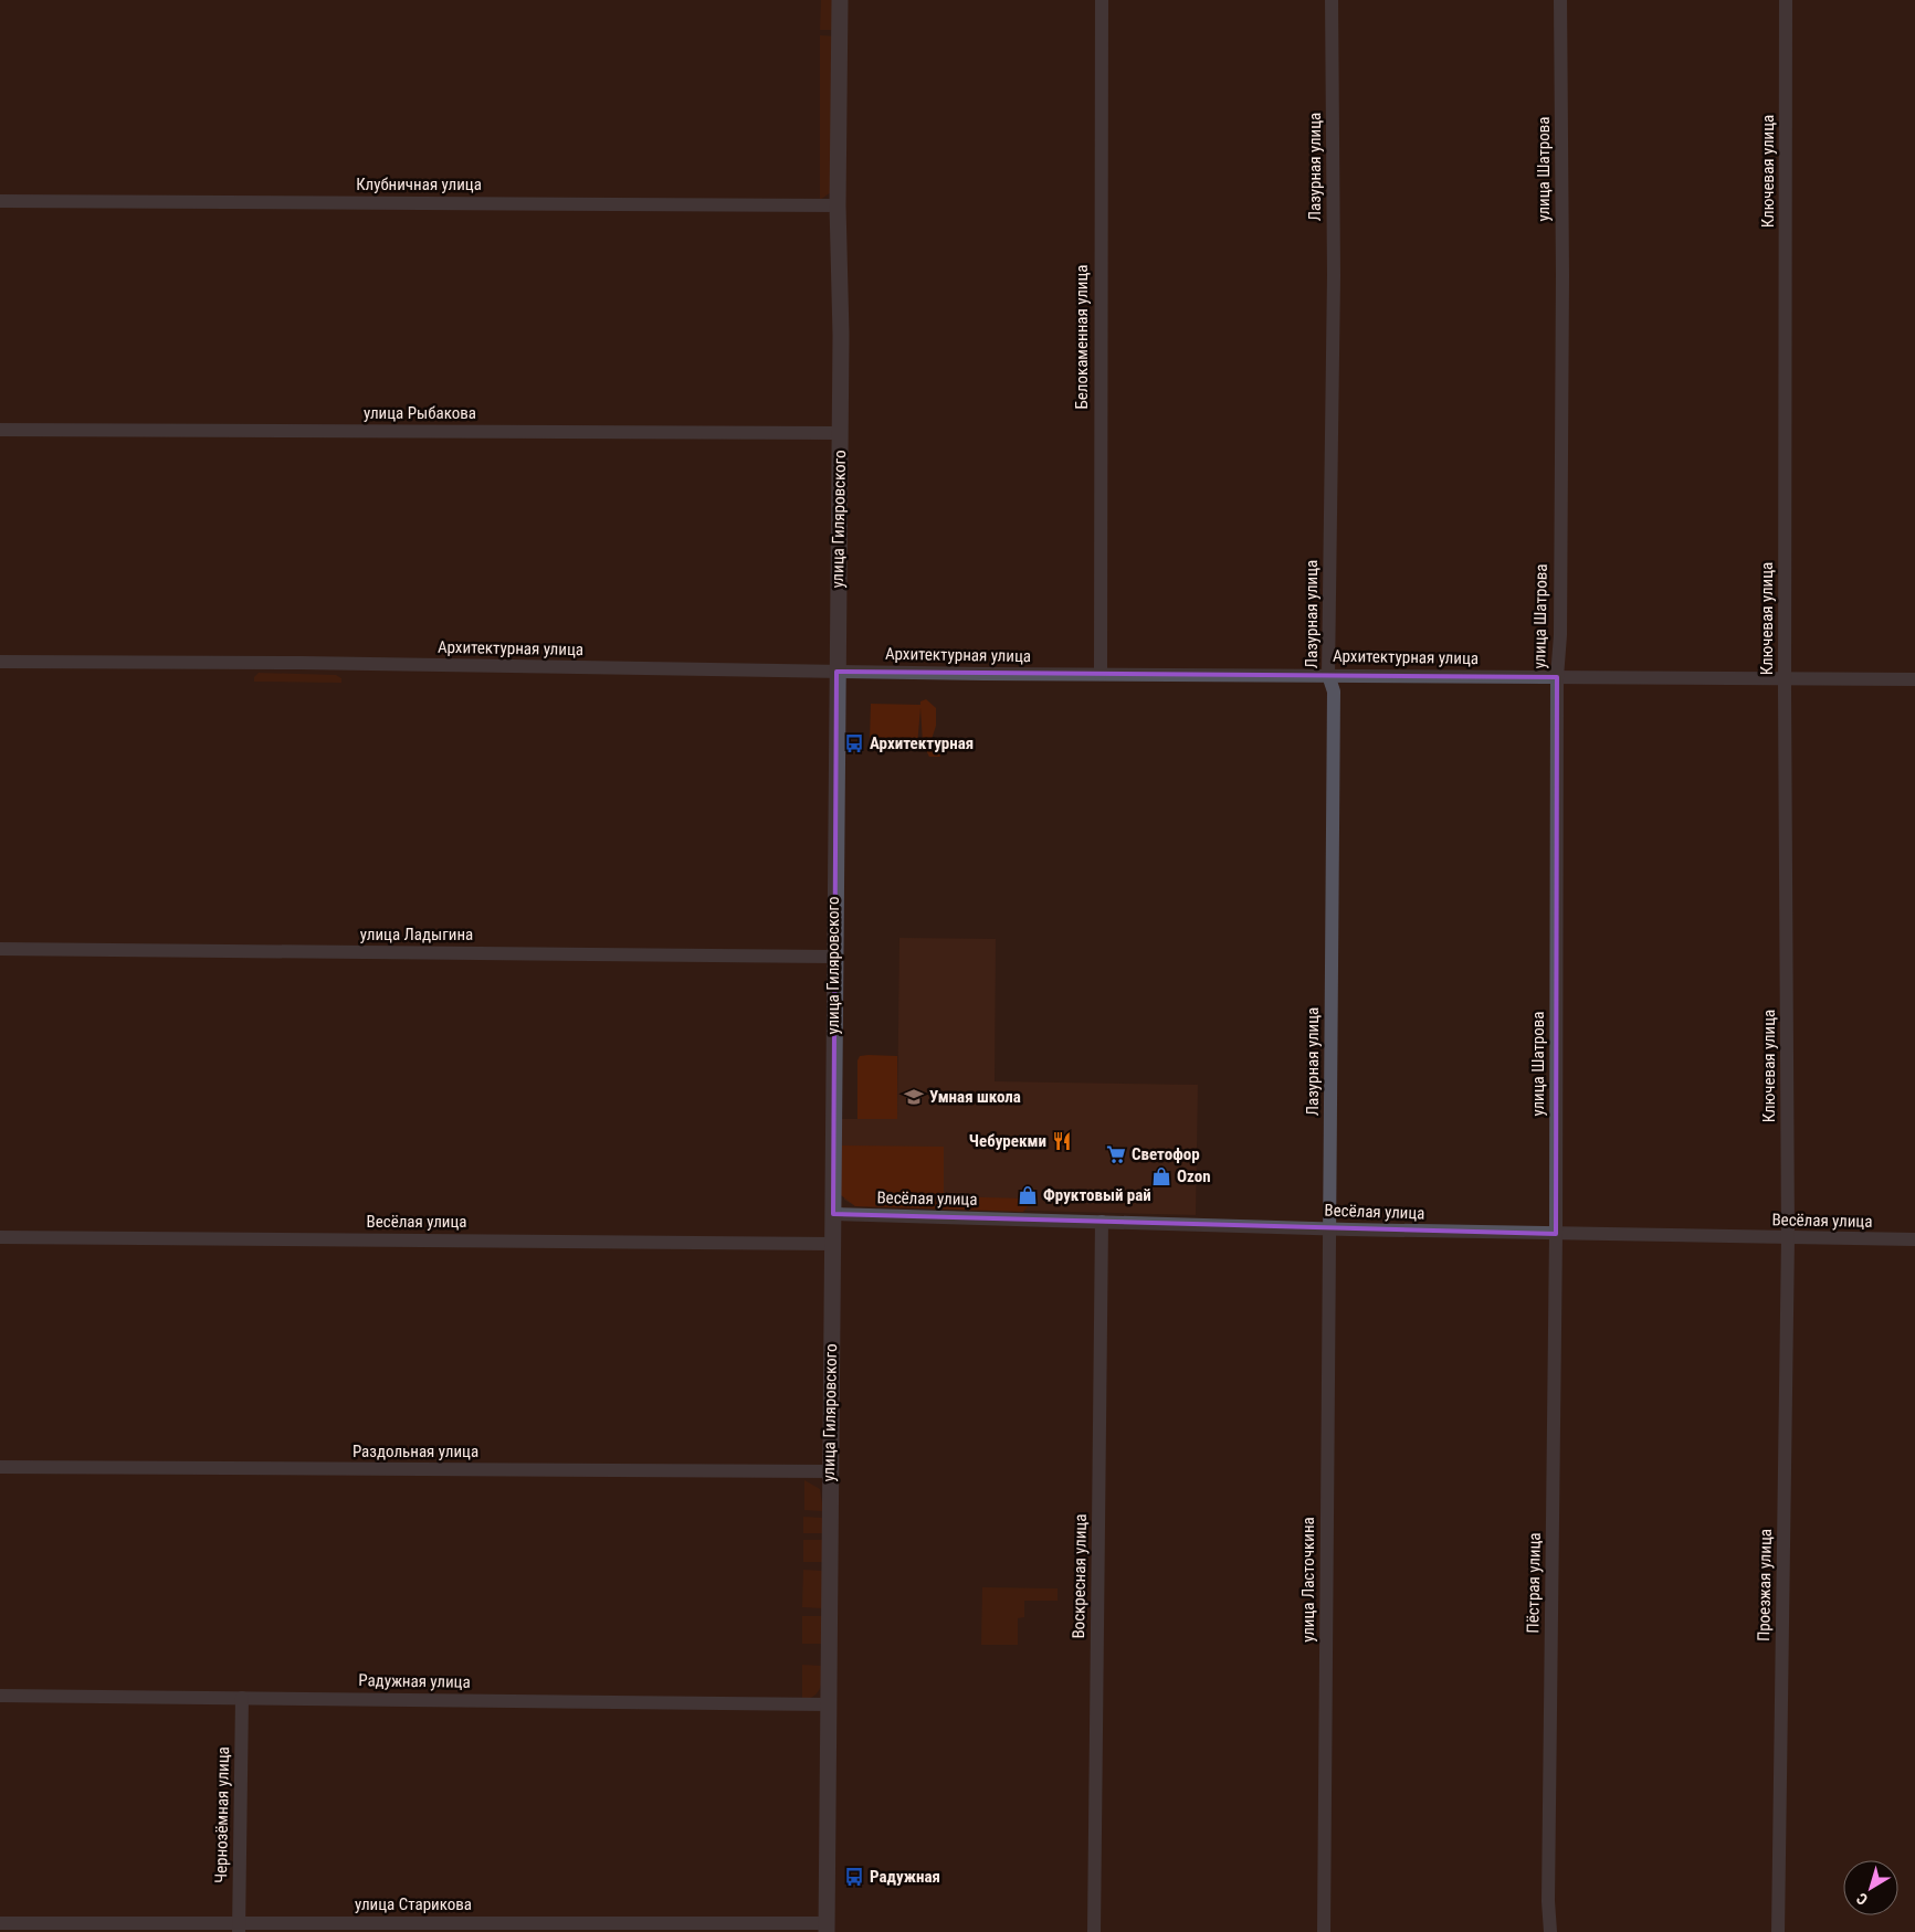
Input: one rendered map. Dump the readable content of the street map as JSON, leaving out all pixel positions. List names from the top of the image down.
{
  "streets": {
    "street": [
      "Лазурная улица",
      "улица Шатрова",
      "Ключевая улица",
      "Клубничная улица",
      "Белокаменная улица",
      "улица Рыбакова",
      "улица Гиляровского",
      "Архитектурная улица",
      "улица Ладыгина",
      "Весёлая улица",
      "Раздольная улица",
      "Воскресная улица",
      "улица Ласточкина",
      "Пёстрая улица",
      "Проезжая улица",
      "Радужная улица",
      "Чернозёмная улица",
      "улица Старикова"
    ]
  },
  "crossings": [
    ["Лазурная улица", "Архитектурная улица"],
    ["Лазурная улица", "Весёлая улица"],
    ["Лазурная улица", "улица Ласточкина"],
    ["улица Шатрова", "Архитектурная улица"],
    ["улица Шатрова", "Весёлая улица"],
    ["улица Шатрова", "Пёстрая улица"],
    ["Ключевая улица", "Архитектурная улица"],
    ["Ключевая улица", "Весёлая улица"],
    ["Ключевая улица", "Проезжая улица"],
    ["Клубничная улица", "улица Гиляровского"],
    ["Белокаменная улица", "Архитектурная улица"],
    ["улица Рыбакова", "улица Гиляровского"],
    ["улица Гиляровского", "Архитектурная улица"],
    ["улица Гиляровского", "улица Ладыгина"],
    ["улица Гиляровского", "Весёлая улица"],
    ["улица Гиляровского", "Раздольная улица"],
    ["улица Гиляровского", "Радужная улица"],
    ["улица Гиляровского", "улица Старикова"],
    ["Весёлая улица", "Воскресная улица"],
    ["Весёлая улица", "улица Ласточкина"],
    ["Весёлая улица", "Пёстрая улица"],
    ["Весёлая улица", "Проезжая улица"],
    ["Радужная улица", "Чернозёмная улица"],
    ["Чернозёмная улица", "улица Старикова"]
  ],
  "places": {
    "bus stop": ["Архитектурная", "Радужная"],
    "school or university": ["Умная школа"],
    "restaurant": ["Чебурекми"],
    "supermarket": ["Светофор"],
    "shop": ["Ozon", "Фруктовый рай"]
  },
  "north": "bottom left"
}
